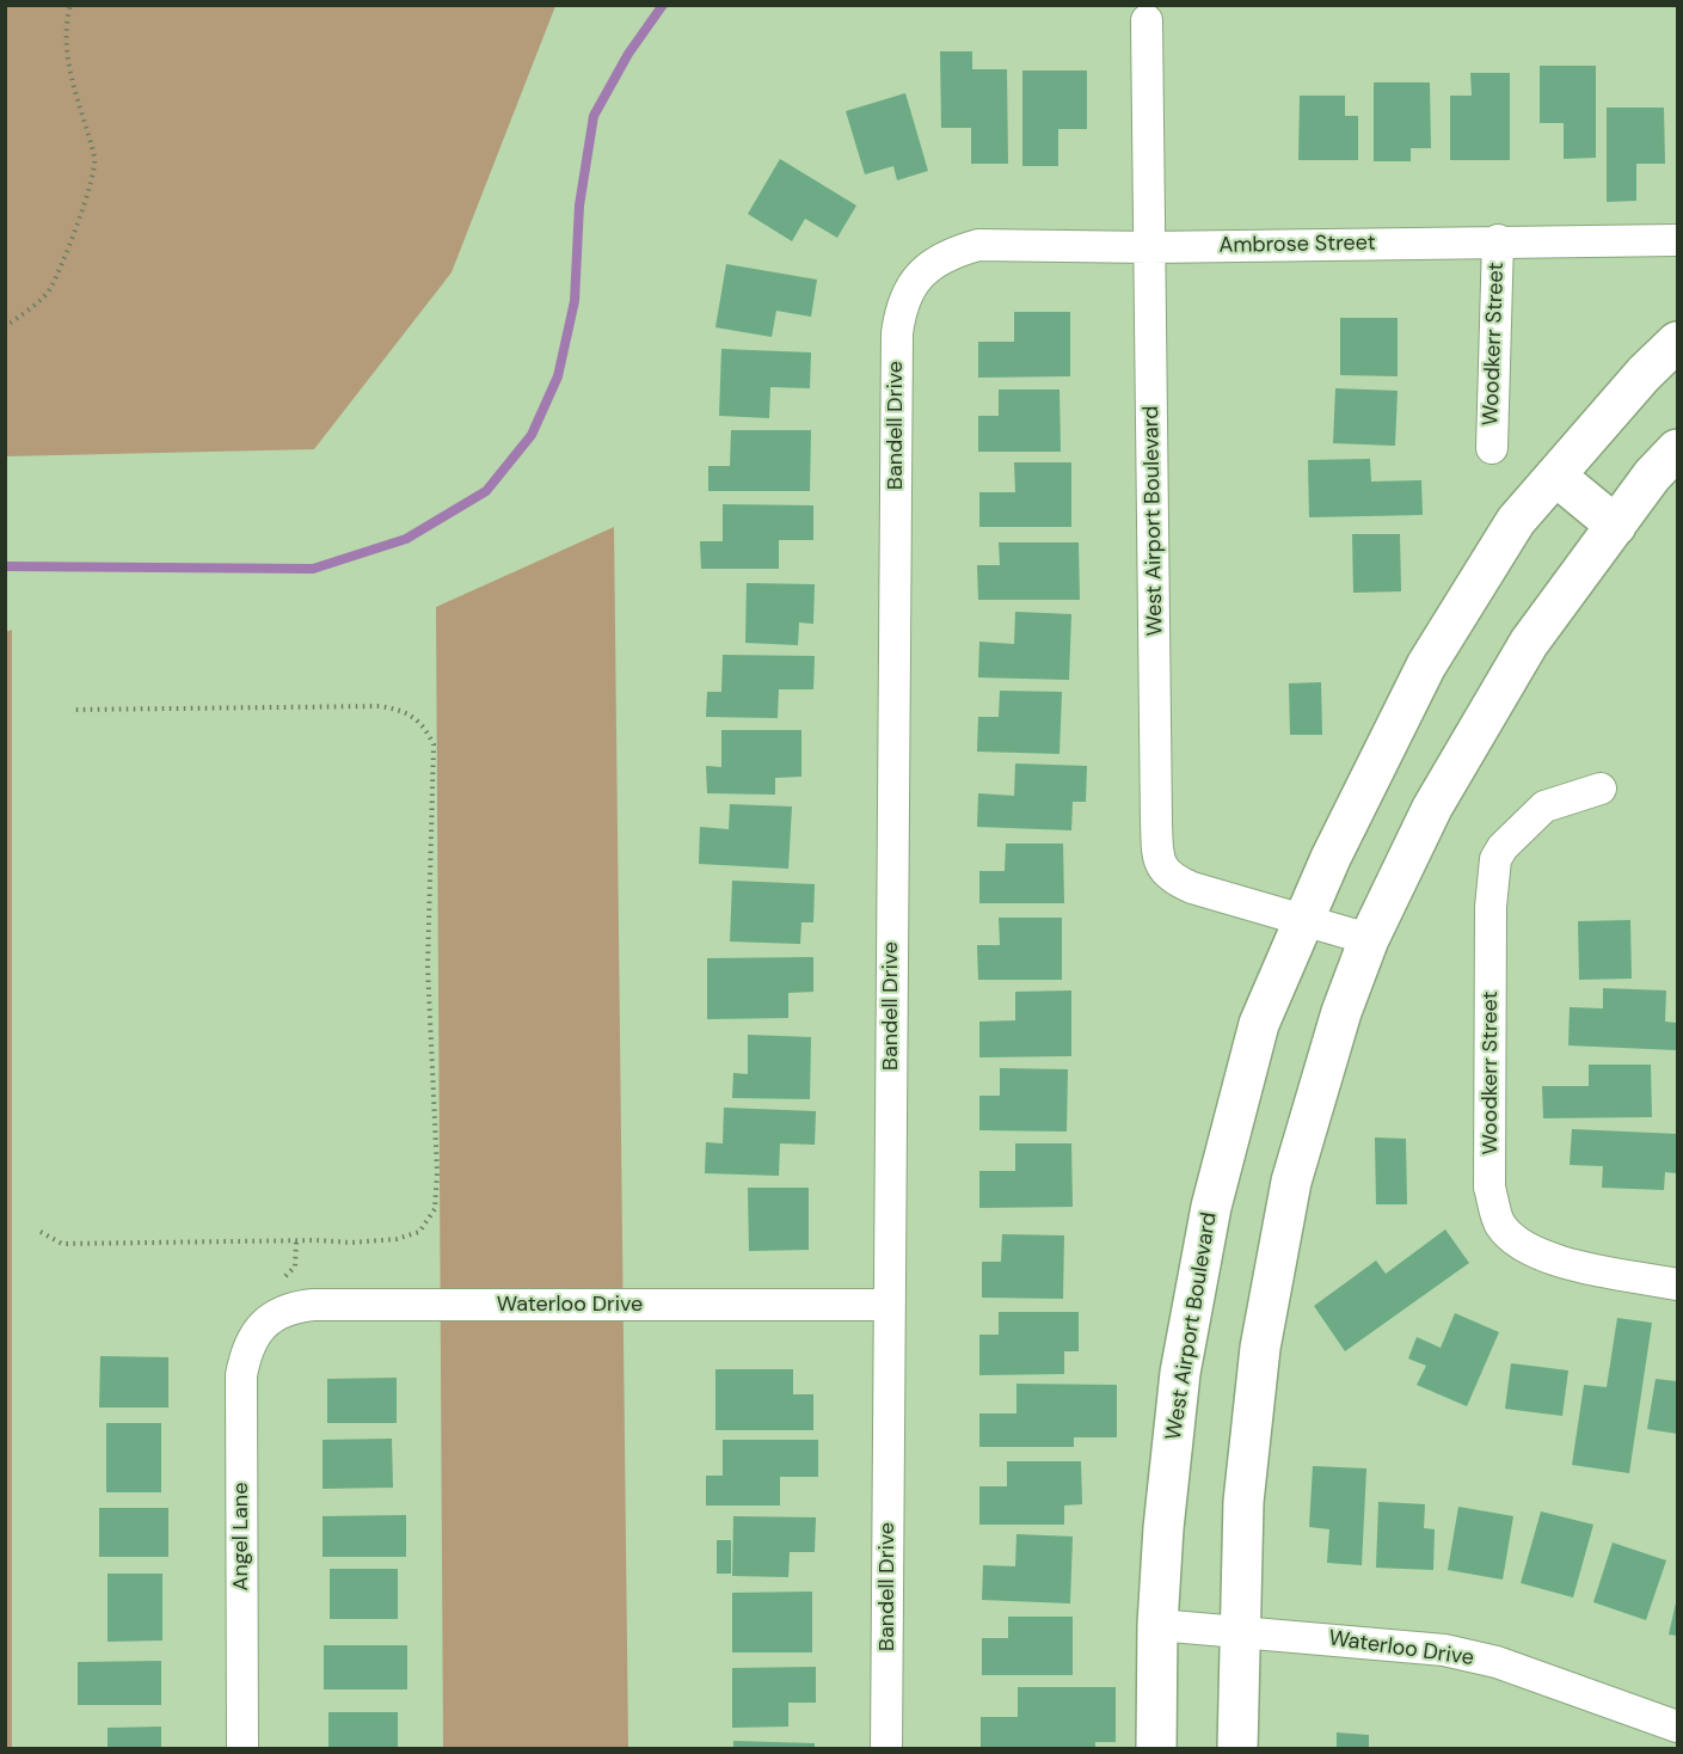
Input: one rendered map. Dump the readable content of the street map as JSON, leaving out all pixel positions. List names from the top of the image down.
{
  "streets": {
    "main road": ["West Airport Boulevard"],
    "street": [
      "Ambrose Street",
      "Woodkerr Street",
      "Bandell Drive",
      "Waterloo Drive",
      "Angel Lane"
    ]
  },
  "crossings": [
    ["Ambrose Street", "Woodkerr Street"],
    ["Ambrose Street", "Bandell Drive"],
    ["Ambrose Street", "West Airport Boulevard"],
    ["Bandell Drive", "Waterloo Drive"],
    ["West Airport Boulevard", "Waterloo Drive"],
    ["Waterloo Drive", "Angel Lane"]
  ]
}
